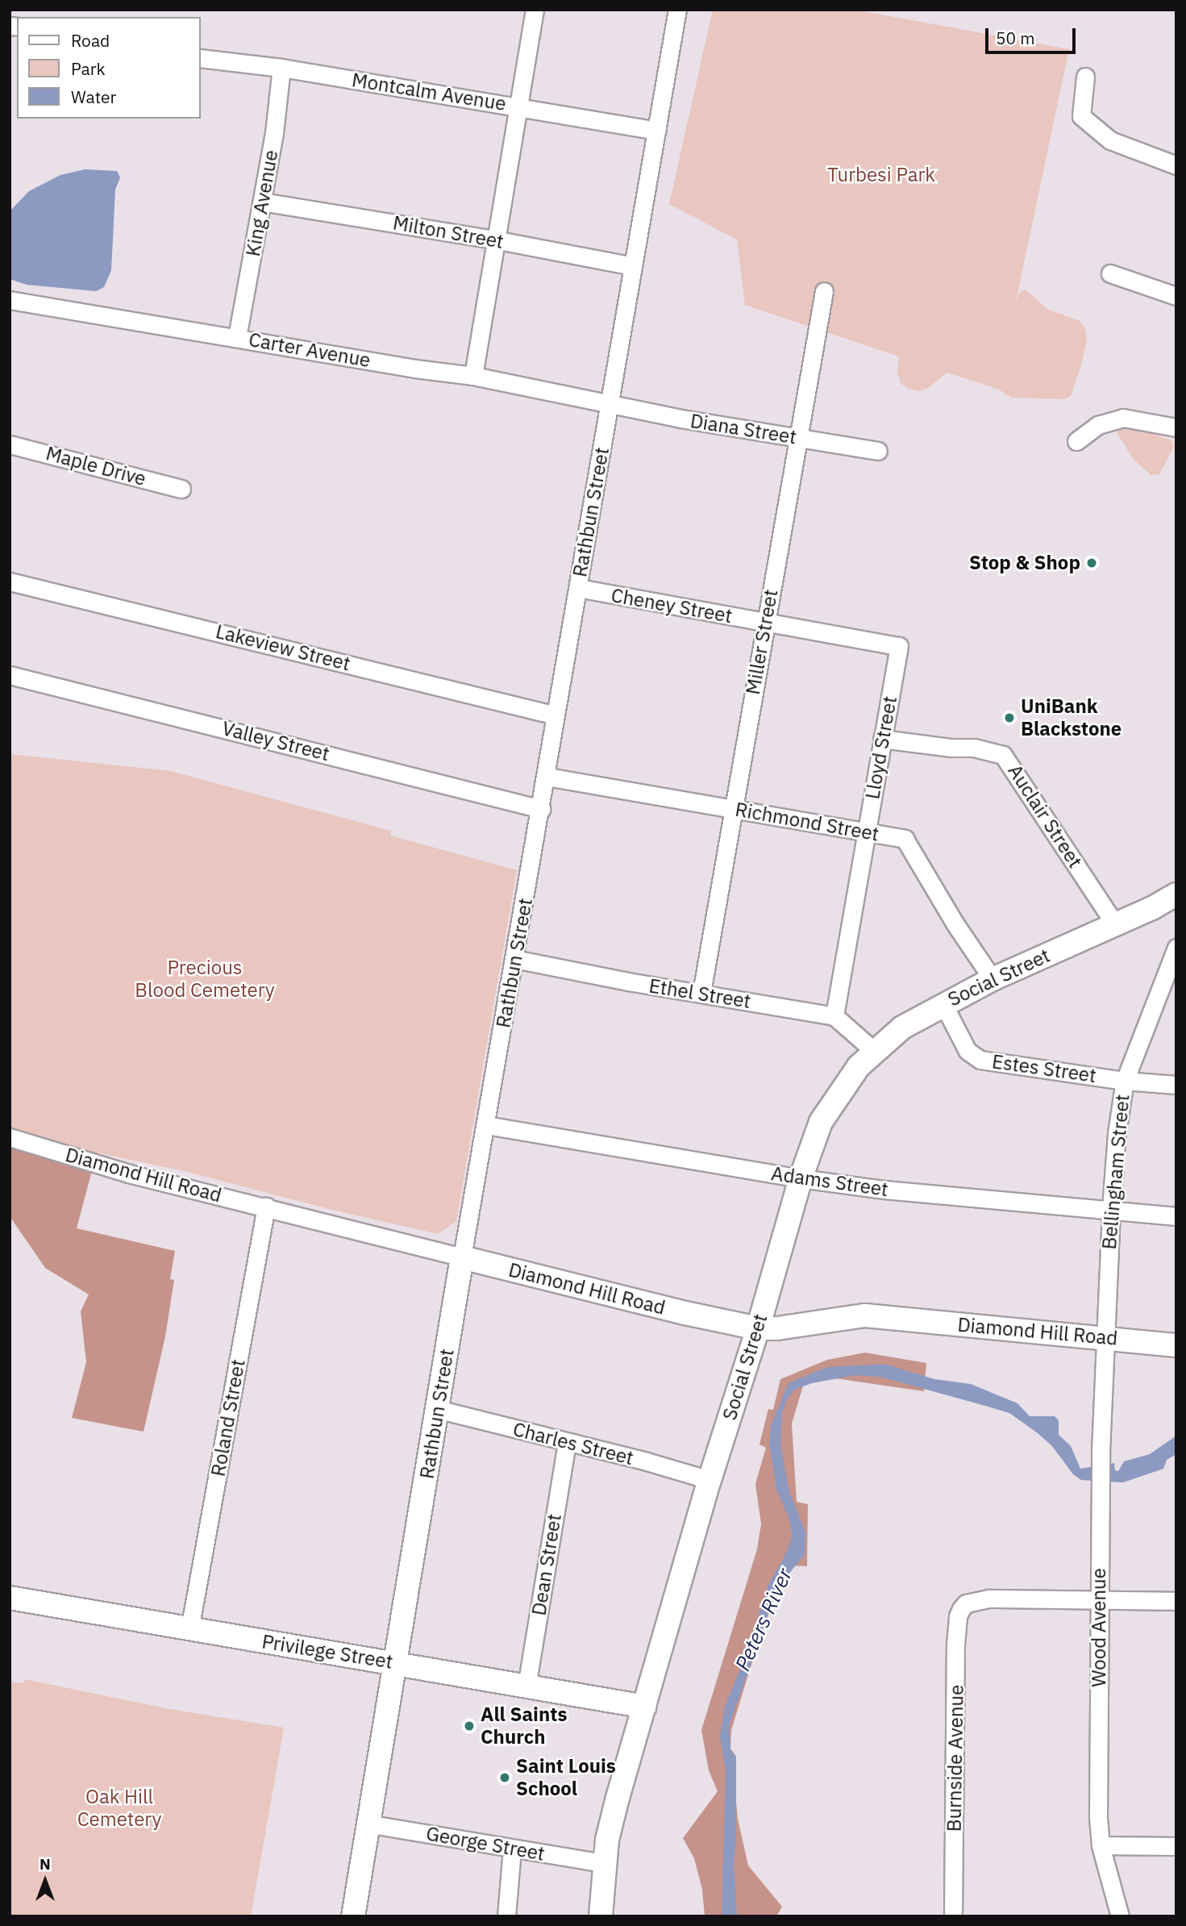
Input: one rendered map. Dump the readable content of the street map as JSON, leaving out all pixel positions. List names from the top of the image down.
{
  "streets": {
    "main road": [
      "Rathbun Street",
      "Social Street",
      "Diamond Hill Road",
      "Privilege Street"
    ],
    "street": [
      "Montcalm Avenue",
      "King Avenue",
      "Milton Street",
      "Carter Avenue",
      "Diana Street",
      "Maple Drive",
      "Cheney Street",
      "Miller Street",
      "Lakeview Street",
      "Valley Street",
      "Lloyd Street",
      "Auclair Street",
      "Richmond Street",
      "Ethel Street",
      "Estes Street",
      "Bellingham Street",
      "Adams Street",
      "Roland Street",
      "Charles Street",
      "Dean Street",
      "Wood Avenue",
      "Burnside Avenue",
      "George Street"
    ]
  },
  "crossings": [
    ["Montcalm Avenue", "King Avenue"],
    ["Montcalm Avenue", "Rathbun Street"],
    ["King Avenue", "Milton Street"],
    ["King Avenue", "Carter Avenue"],
    ["Milton Street", "Rathbun Street"],
    ["Carter Avenue", "Diana Street"],
    ["Carter Avenue", "Rathbun Street"],
    ["Diana Street", "Rathbun Street"],
    ["Diana Street", "Miller Street"],
    ["Rathbun Street", "Cheney Street"],
    ["Rathbun Street", "Lakeview Street"],
    ["Rathbun Street", "Valley Street"],
    ["Rathbun Street", "Richmond Street"],
    ["Rathbun Street", "Ethel Street"],
    ["Rathbun Street", "Diamond Hill Road"],
    ["Rathbun Street", "Adams Street"],
    ["Rathbun Street", "Charles Street"],
    ["Rathbun Street", "Privilege Street"],
    ["Rathbun Street", "George Street"],
    ["Cheney Street", "Miller Street"],
    ["Cheney Street", "Lloyd Street"],
    ["Miller Street", "Richmond Street"],
    ["Miller Street", "Ethel Street"],
    ["Lloyd Street", "Auclair Street"],
    ["Lloyd Street", "Richmond Street"],
    ["Lloyd Street", "Ethel Street"],
    ["Auclair Street", "Social Street"],
    ["Richmond Street", "Social Street"],
    ["Social Street", "Estes Street"],
    ["Social Street", "Diamond Hill Road"],
    ["Social Street", "Adams Street"],
    ["Social Street", "Charles Street"],
    ["Social Street", "Privilege Street"],
    ["Social Street", "George Street"],
    ["Estes Street", "Bellingham Street"],
    ["Bellingham Street", "Diamond Hill Road"],
    ["Bellingham Street", "Adams Street"],
    ["Bellingham Street", "Wood Avenue"],
    ["Diamond Hill Road", "Roland Street"],
    ["Diamond Hill Road", "Wood Avenue"],
    ["Roland Street", "Privilege Street"],
    ["Charles Street", "Dean Street"],
    ["Dean Street", "Privilege Street"],
    ["Wood Avenue", "Burnside Avenue"]
  ],
  "water": ["Peters River"],
  "parks": ["Turbesi Park", "Precious Blood Cemetery", "Oak Hill Cemetery"],
  "places": [
    "Stop & Shop",
    "UniBank Blackstone",
    "All Saints Church",
    "Saint Louis School"
  ],
  "legend": ["Road", "Park", "Water"],
  "scale_bar": "50 m",
  "north": "top"
}
